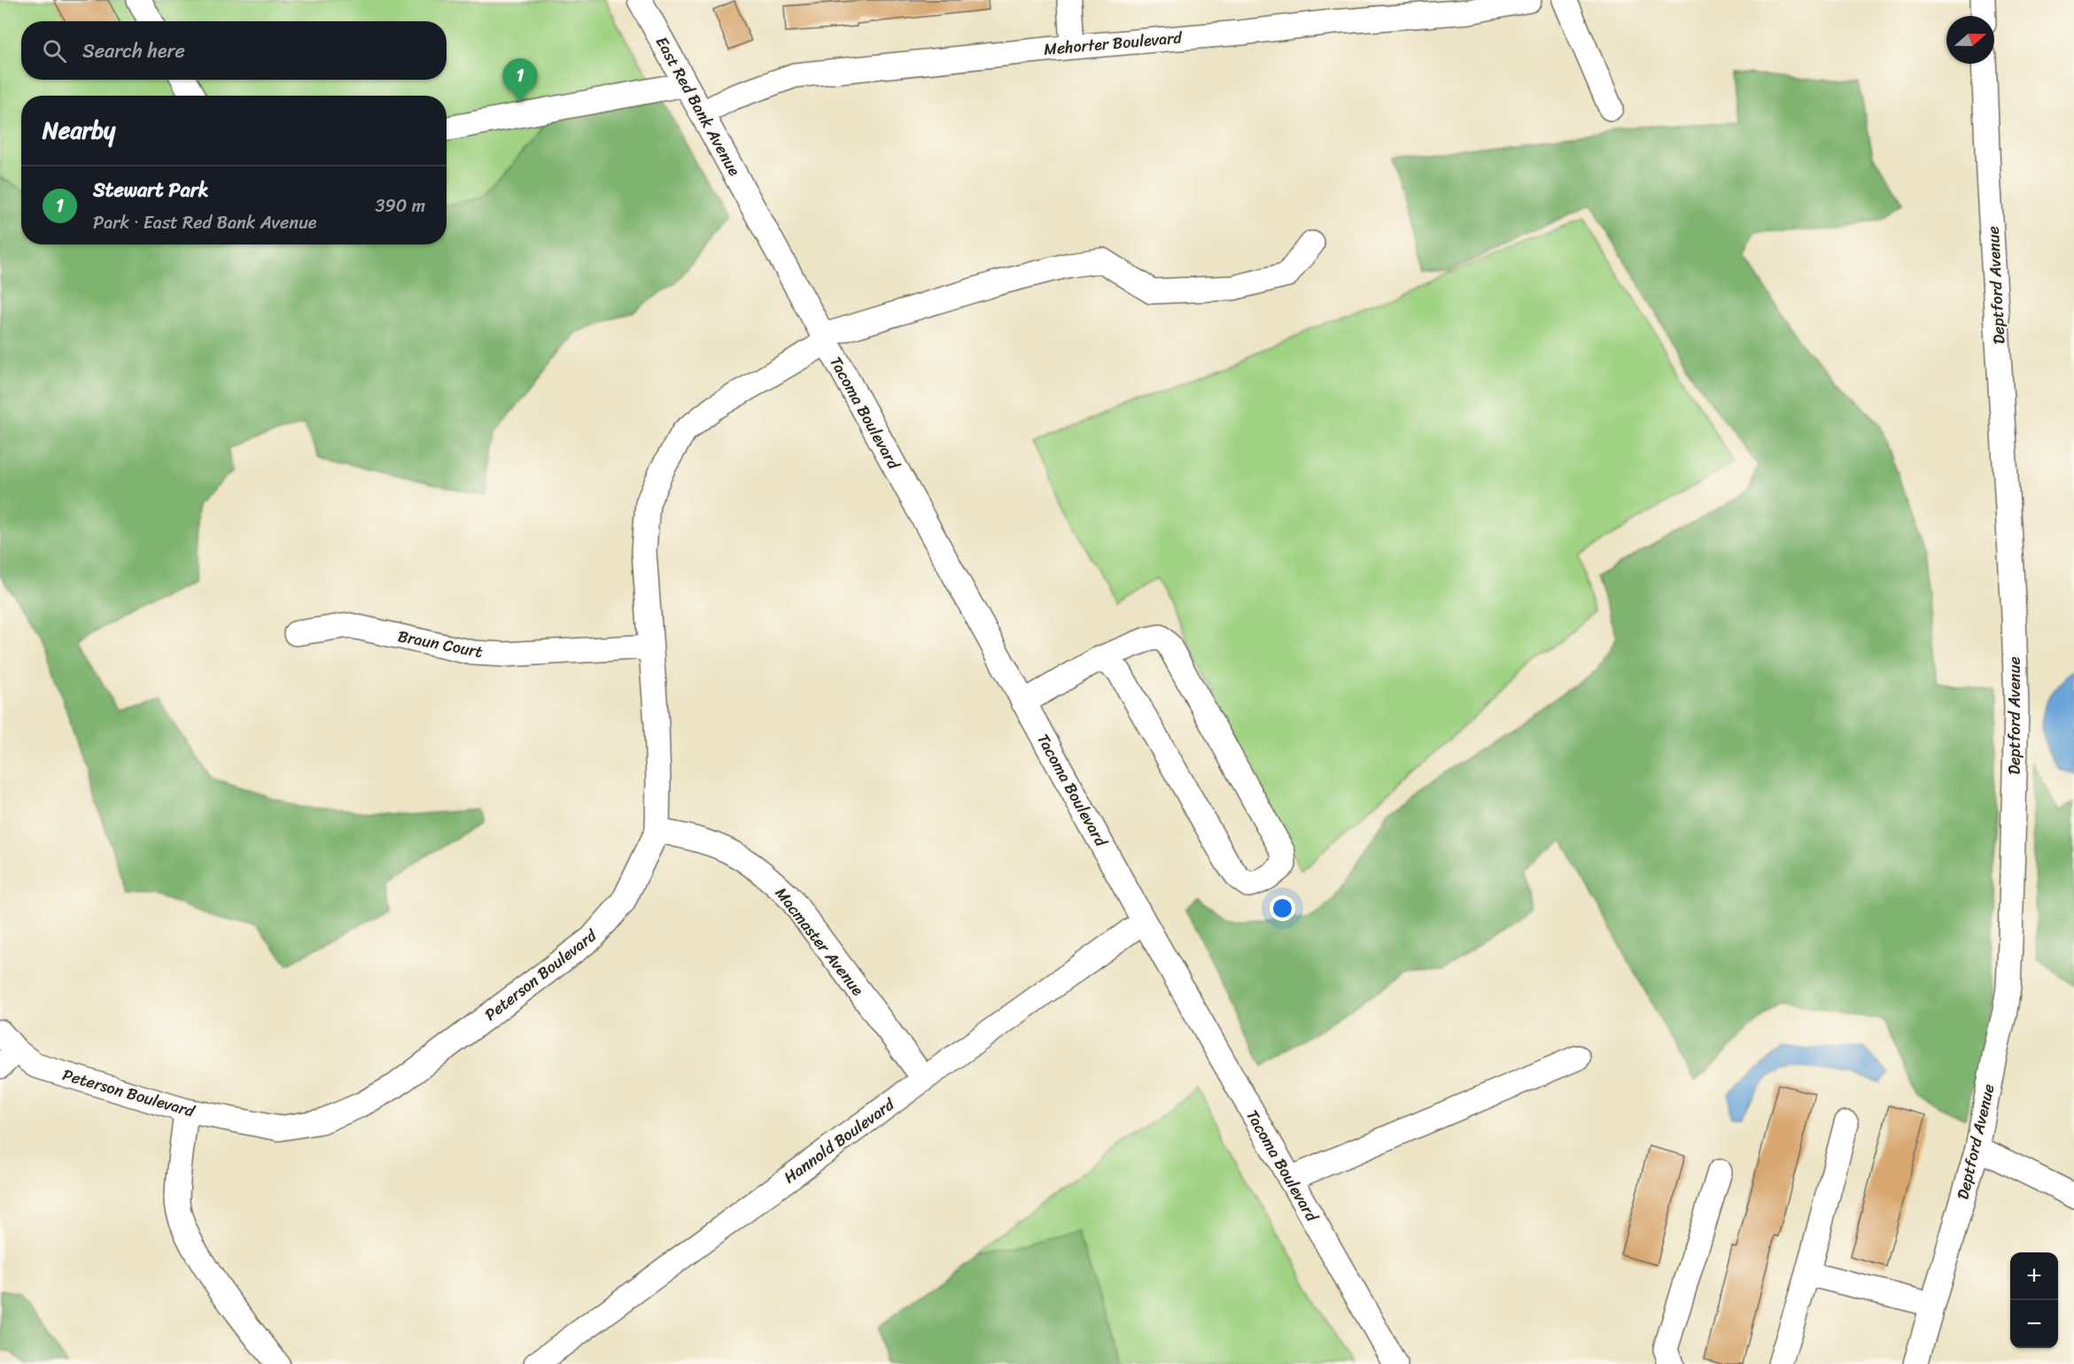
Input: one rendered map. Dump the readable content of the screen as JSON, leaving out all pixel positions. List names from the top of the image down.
{
  "streets": {
    "street": [
      "Mehorter Boulevard",
      "East Red Bank Avenue",
      "Deptford Avenue",
      "Tacoma Boulevard",
      "Braun Court",
      "Macmaster Avenue",
      "Peterson Boulevard",
      "Hannold Boulevard"
    ]
  },
  "crossings": [
    ["Mehorter Boulevard", "East Red Bank Avenue"],
    ["East Red Bank Avenue", "Tacoma Boulevard"],
    ["Tacoma Boulevard", "Peterson Boulevard"],
    ["Tacoma Boulevard", "Hannold Boulevard"],
    ["Braun Court", "Peterson Boulevard"],
    ["Macmaster Avenue", "Peterson Boulevard"],
    ["Macmaster Avenue", "Hannold Boulevard"]
  ],
  "north": "right",
  "page": {
    "search": "Search here",
    "pins": "1",
    "heading": "Nearby",
    "list": [
      {
        "mark": "1",
        "name": "Stewart Park",
        "note": "Park · East Red Bank Avenue",
        "value": "390 m"
      }
    ],
    "map_buttons": ["+", "−"]
  }
}
